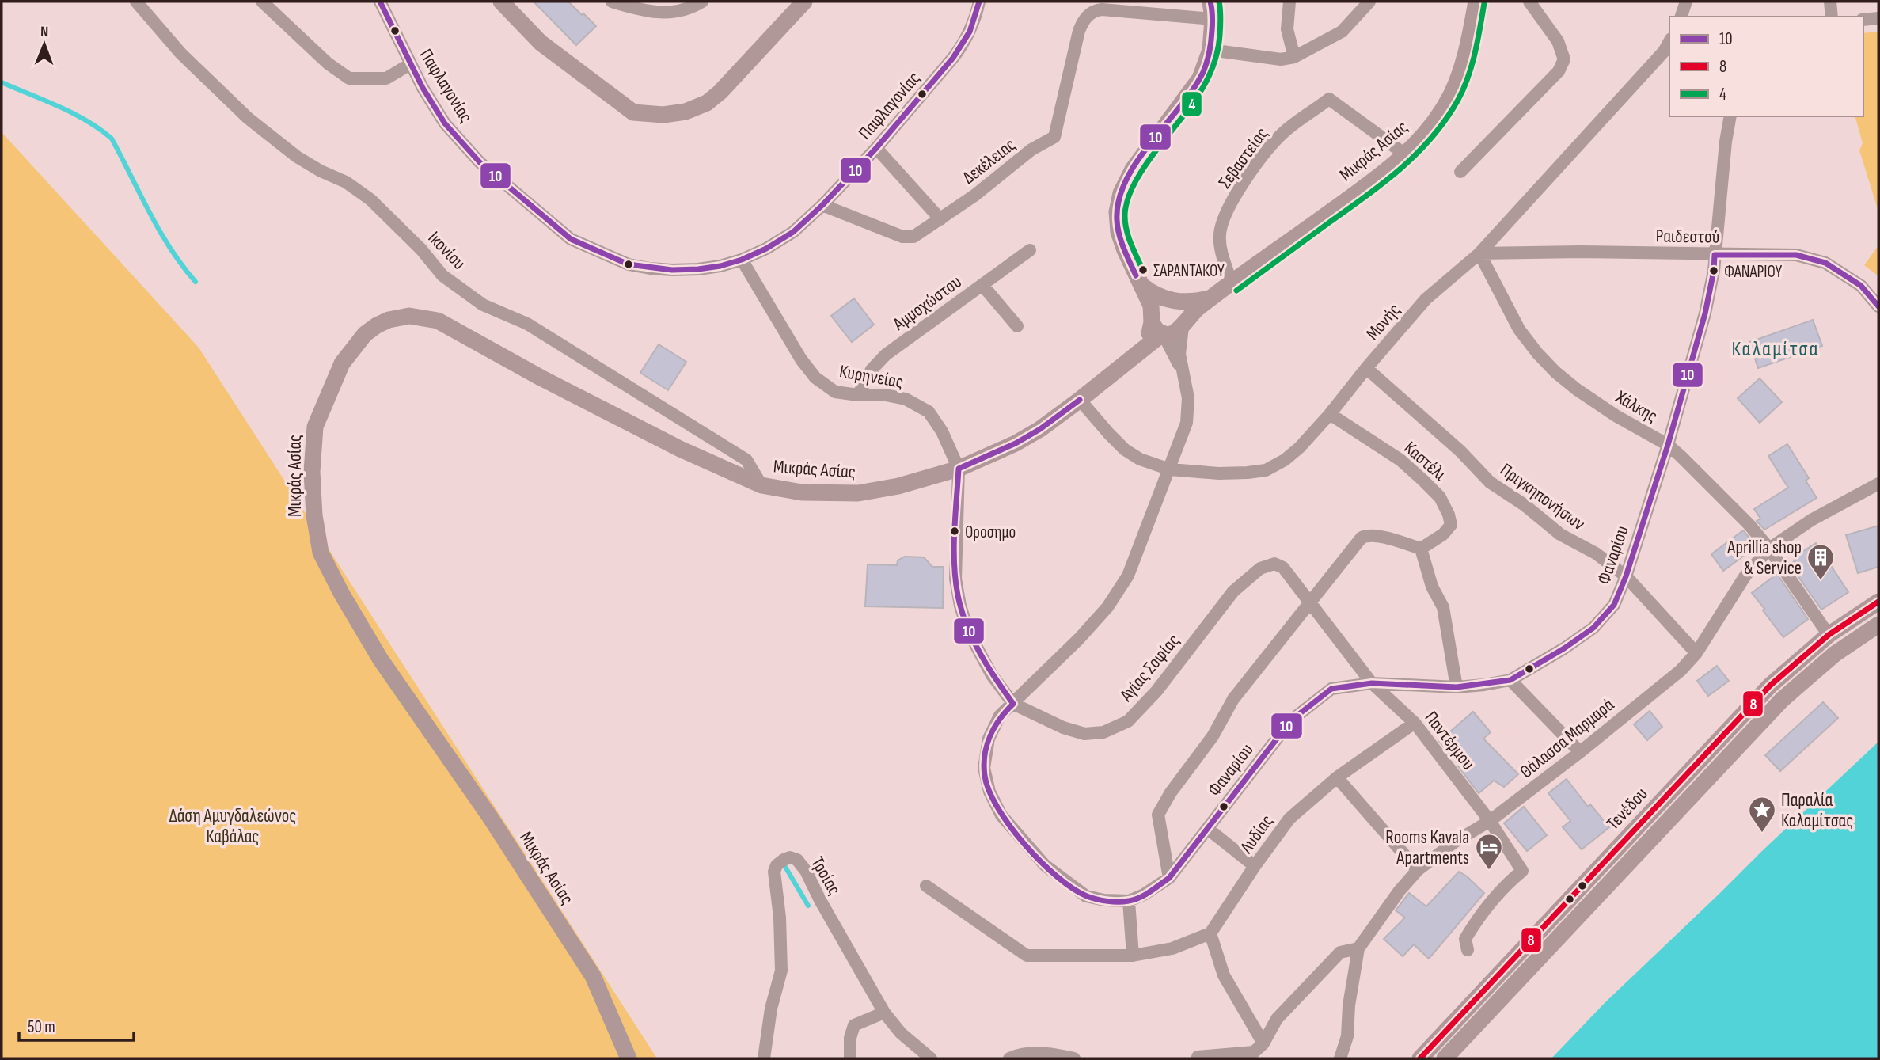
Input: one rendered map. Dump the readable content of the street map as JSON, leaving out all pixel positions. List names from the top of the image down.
{
  "streets": {
    "street": [
      "Παφλαγονίας",
      "Μικράς Ασίας",
      "Σεβαστείας",
      "Δεκέλειας",
      "Ραιδεστού",
      "Ικονίου",
      "Αμμοχώστου",
      "Μονής",
      "Κυρηνείας",
      "Χάλκης",
      "Καστέλι",
      "Πριγκηπονήσων",
      "Φαναρίου",
      "Αγίας Σοφίας",
      "Θάλασσα Μαρμαρά",
      "Παντέρμου",
      "Τενέδου",
      "Λυδίας",
      "Τροίας"
    ]
  },
  "crossings": [
    ["Παφλαγονίας", "Δεκέλειας"],
    ["Παφλαγονίας", "Κυρηνείας"],
    ["Μικράς Ασίας", "Σεβαστείας"],
    ["Μικράς Ασίας", "Ικονίου"],
    ["Μικράς Ασίας", "Μονής"],
    ["Μικράς Ασίας", "Κυρηνείας"],
    ["Μικράς Ασίας", "Αγίας Σοφίας"],
    ["Ραιδεστού", "Μονής"],
    ["Ραιδεστού", "Χάλκης"],
    ["Ραιδεστού", "Φαναρίου"],
    ["Αμμοχώστου", "Κυρηνείας"],
    ["Μονής", "Χάλκης"],
    ["Μονής", "Καστέλι"],
    ["Μονής", "Πριγκηπονήσων"],
    ["Κυρηνείας", "Αγίας Σοφίας"],
    ["Χάλκης", "Φαναρίου"],
    ["Χάλκης", "Θάλασσα Μαρμαρά"],
    ["Χάλκης", "Τενέδου"],
    ["Πριγκηπονήσων", "Φαναρίου"],
    ["Πριγκηπονήσων", "Θάλασσα Μαρμαρά"],
    ["Φαναρίου", "Παντέρμου"],
    ["Αγίας Σοφίας", "Παντέρμου"],
    ["Θάλασσα Μαρμαρά", "Παντέρμου"],
    ["Παντέρμου", "Λυδίας"]
  ],
  "districts": ["Καλαμίτσα"],
  "parks": ["Δάση Αμυγδαλεώνος Καβάλας"],
  "places": {
    "other": ["ΣΑΡΑΝΤΑΚΟΥ", "ΦΑΝΑΡΙΟΥ", "Οροσημο"],
    "building": ["Aprillia shop & Service"],
    "place": ["Παραλία Καλαμίτσας"],
    "hotel": ["Rooms Kavala Apartments"]
  },
  "lines": ["transit line 10", "transit line 4", "transit line 8"],
  "legend": ["10", "8", "4"],
  "scale_bar": "50 m",
  "north": "top"
}
